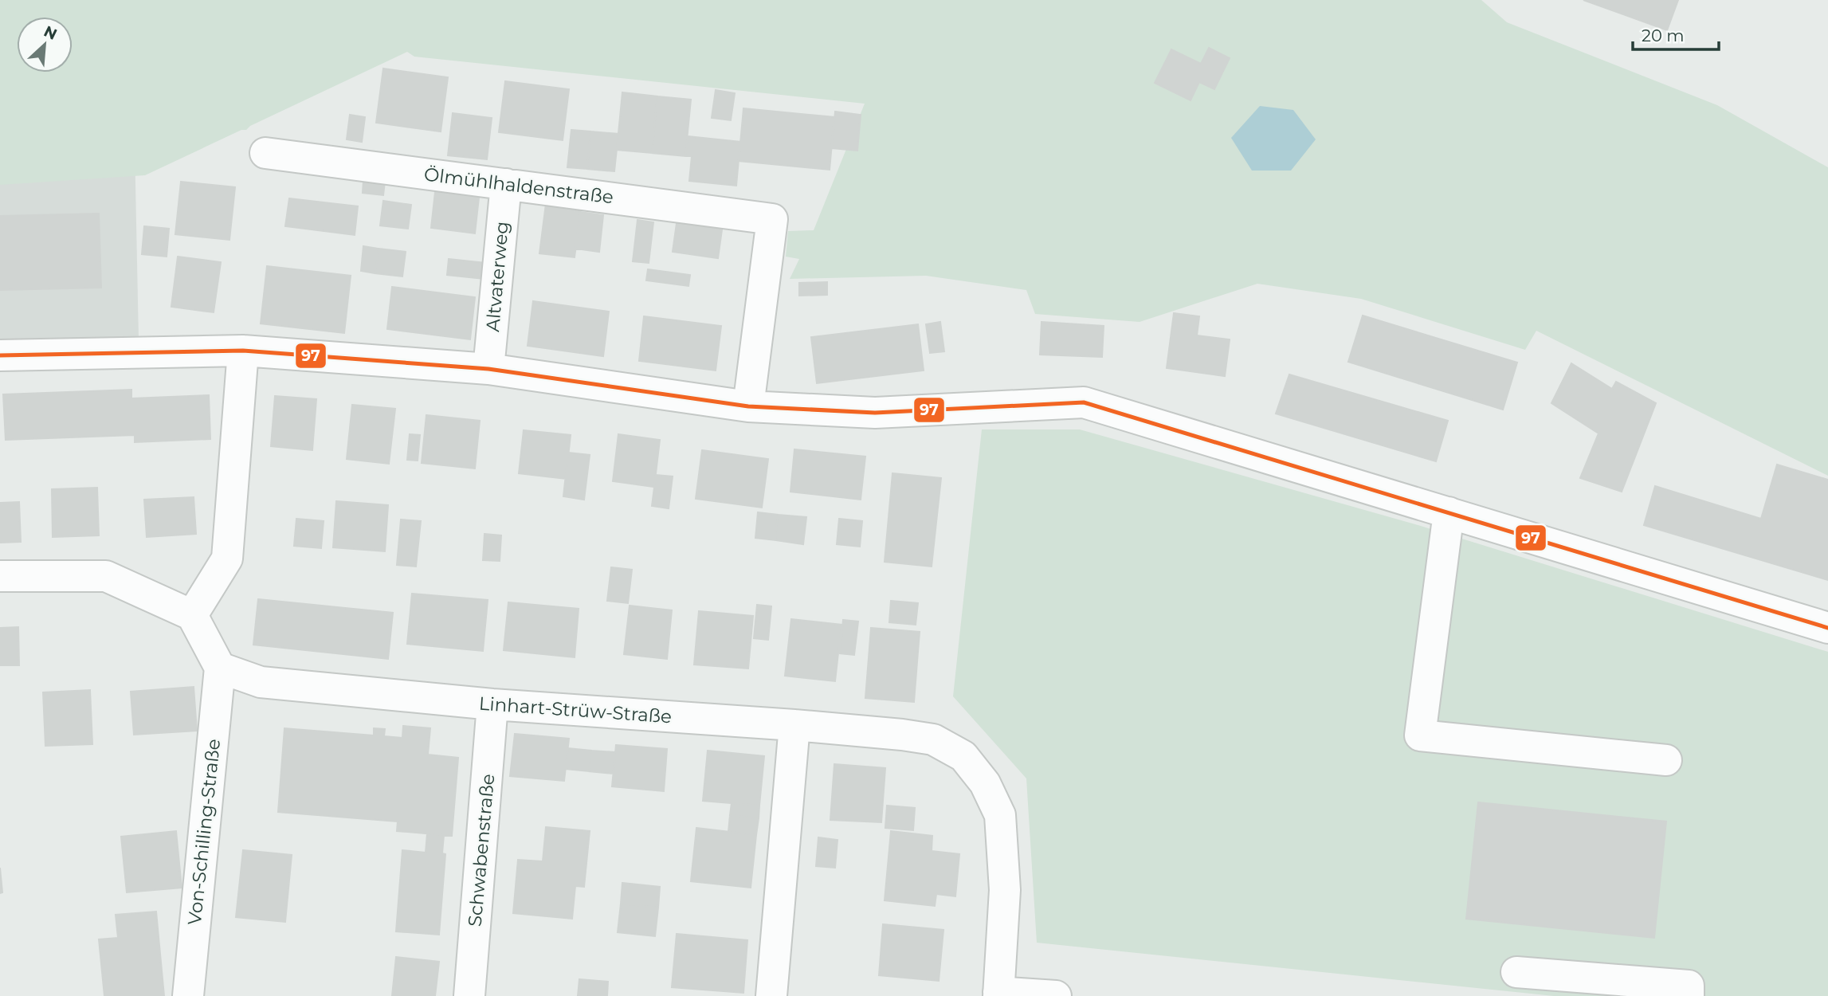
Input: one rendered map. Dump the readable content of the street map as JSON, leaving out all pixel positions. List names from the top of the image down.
{
  "streets": {
    "street": [
      "Ölmühlhaldenstraße",
      "Altvaterweg",
      "Linhart-Strüw-Straße",
      "Von-Schilling-Straße",
      "Schwabenstraße"
    ]
  },
  "crossings": [
    ["Ölmühlhaldenstraße", "Altvaterweg"],
    ["Linhart-Strüw-Straße", "Von-Schilling-Straße"],
    ["Linhart-Strüw-Straße", "Schwabenstraße"]
  ],
  "lines": ["transit line 97"],
  "scale_bar": "20 m",
  "north": "top right"
}
